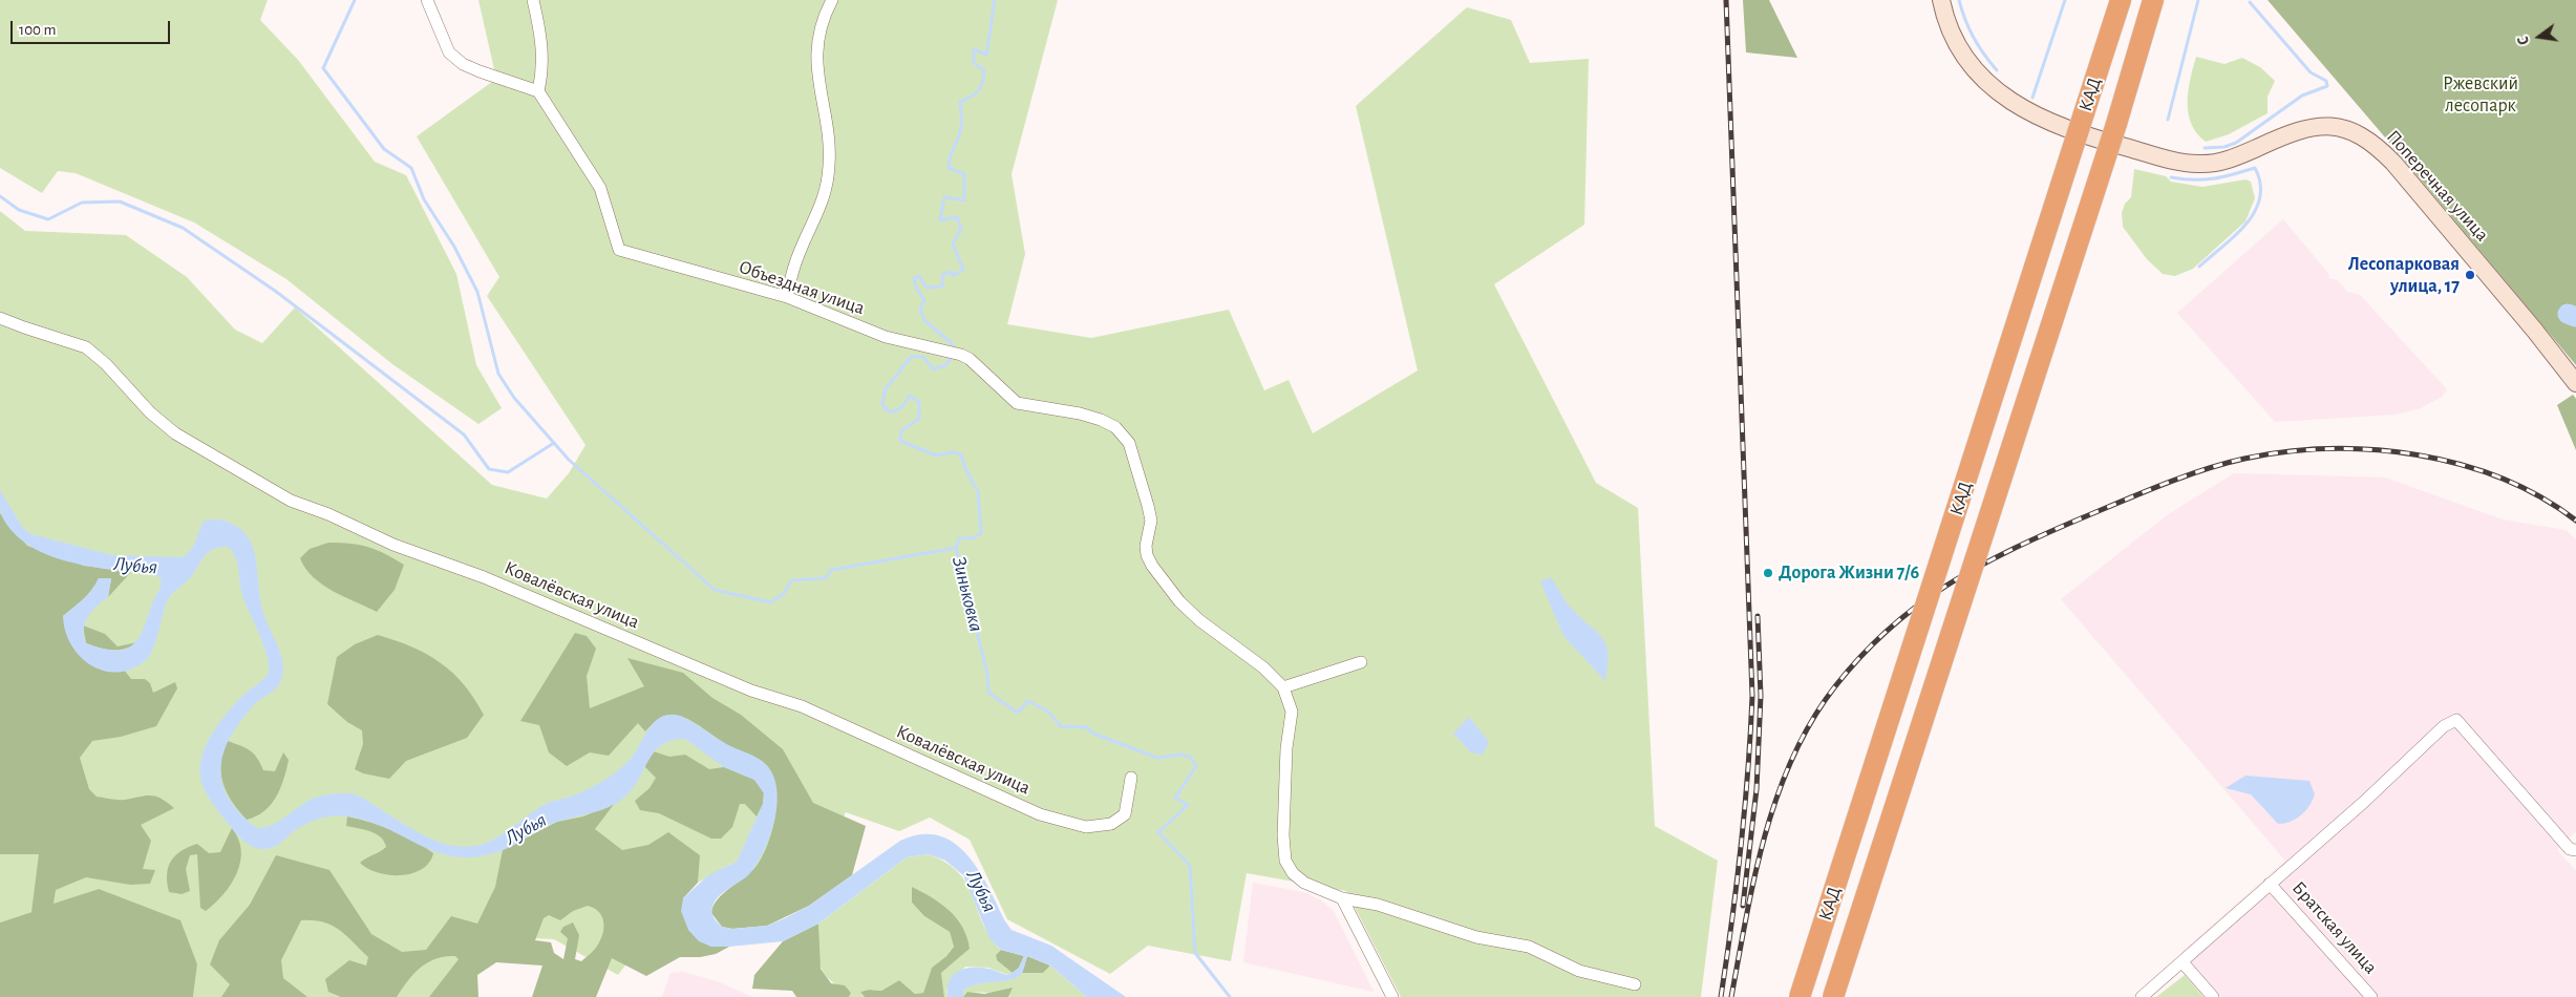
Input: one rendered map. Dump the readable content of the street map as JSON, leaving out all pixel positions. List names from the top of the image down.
{
  "streets": {
    "highway": ["КАД"],
    "street": [
      "Поперечная улица",
      "Объездная улица",
      "Ковалёвская улица",
      "Братская улица"
    ]
  },
  "water": ["Лубья", "Зиньковка"],
  "parks": ["Ржевский лесопарк"],
  "places": ["Лесопарковая улица, 17", "Дорога Жизни 7/6"],
  "scale_bar": "100 m",
  "north": "left"
}
